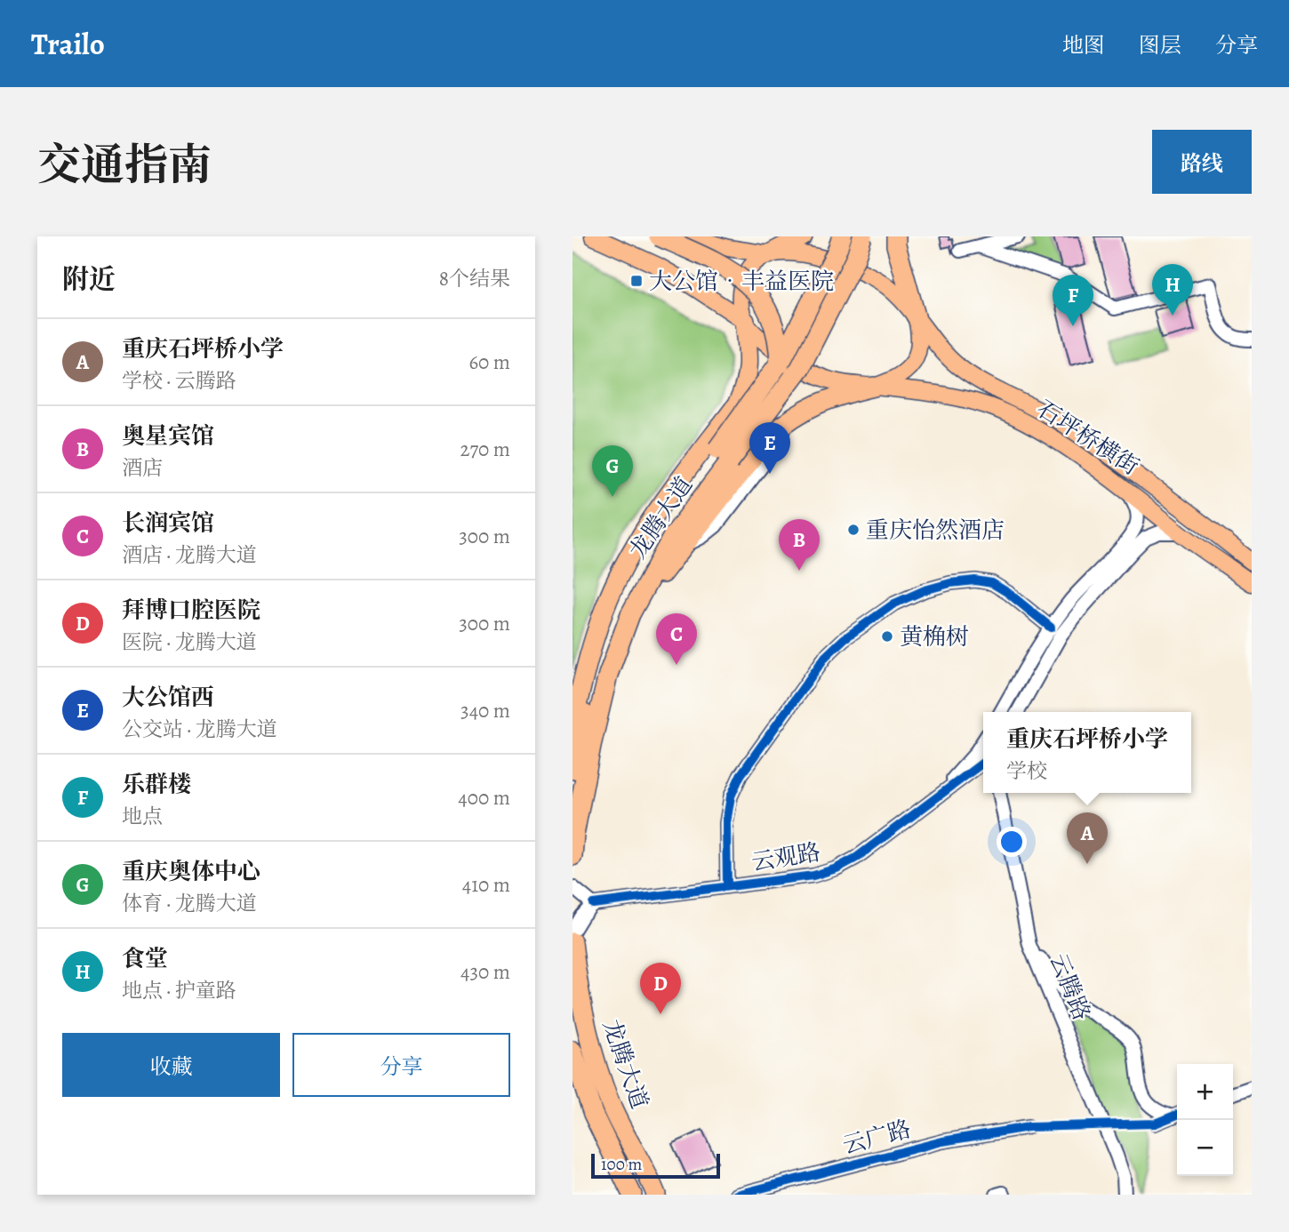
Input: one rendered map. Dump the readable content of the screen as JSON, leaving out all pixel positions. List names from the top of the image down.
{
  "streets": {
    "highway": ["龙腾大道"],
    "main road": ["石坪桥横街"],
    "street": ["云观路", "云腾路", "云广路"]
  },
  "places": {
    "transit": ["大公馆‧丰益医院"],
    "other": ["重庆怡然酒店", "黄桷树"]
  },
  "scale_bar": "100 m",
  "page": {
    "header": "Trailo",
    "nav": ["地图", "图层", "分享"],
    "title": "交通指南",
    "buttons": [
      "路线",
      ["收藏", "分享"]
    ],
    "heading": ["附近", "8个结果"],
    "pins": [
      "H",
      "F",
      "E",
      "G",
      "B",
      "C",
      "A",
      "D"
    ],
    "list": [
      {
        "mark": "A",
        "name": "重庆石坪桥小学",
        "note": "学校 · 云腾路",
        "value": "60 m"
      },
      {
        "mark": "B",
        "name": "奥星宾馆",
        "note": "酒店",
        "value": "270 m"
      },
      {
        "mark": "C",
        "name": "长润宾馆",
        "note": "酒店 · 龙腾大道",
        "value": "300 m"
      },
      {
        "mark": "D",
        "name": "拜博口腔医院",
        "note": "医院 · 龙腾大道",
        "value": "300 m"
      },
      {
        "mark": "E",
        "name": "大公馆西",
        "note": "公交站 · 龙腾大道",
        "value": "340 m"
      },
      {
        "mark": "F",
        "name": "乐群楼",
        "note": "地点",
        "value": "400 m"
      },
      {
        "mark": "G",
        "name": "重庆奥体中心",
        "note": "体育 · 龙腾大道",
        "value": "410 m"
      },
      {
        "mark": "H",
        "name": "食堂",
        "note": "地点 · 护童路",
        "value": "430 m"
      }
    ],
    "popup": ["重庆石坪桥小学", "学校"],
    "map_buttons": ["+", "−"],
    "scale": "100 m"
  }
}
